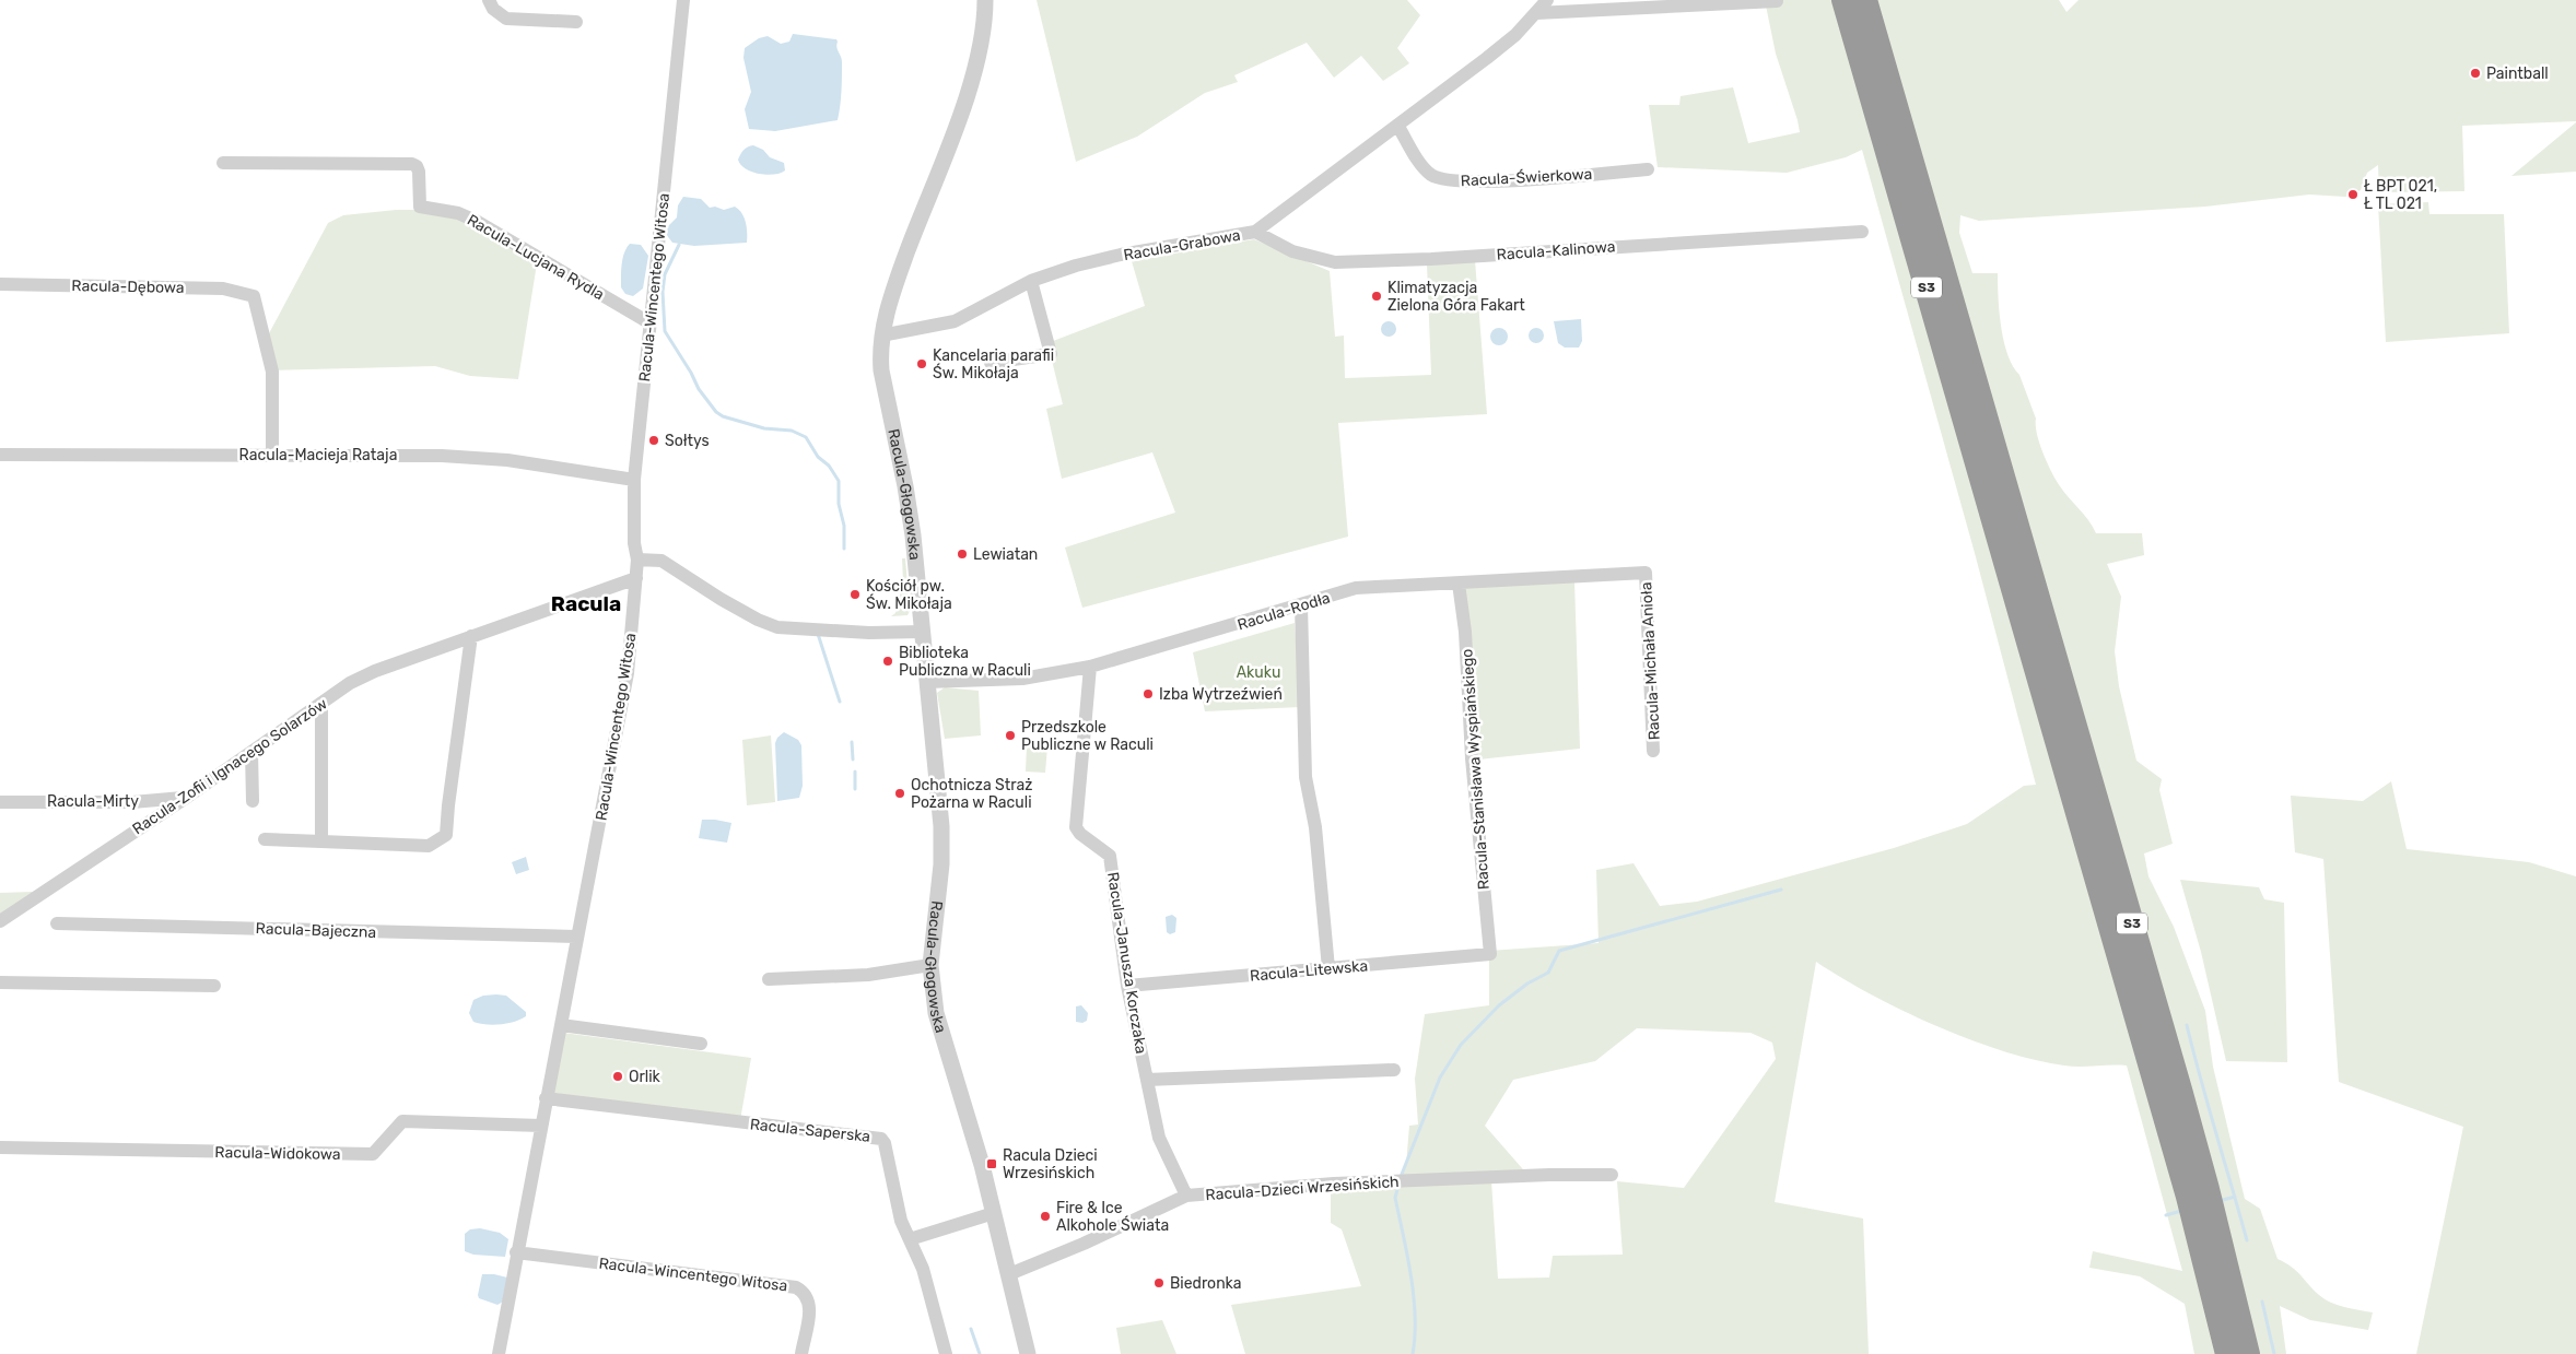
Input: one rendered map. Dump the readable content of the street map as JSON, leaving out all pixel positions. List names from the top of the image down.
{
  "streets": {
    "highway": ["S3"],
    "street": [
      "Racula-Świerkowa",
      "Racula-Grabowa",
      "Racula-Kalinowa",
      "Racula-Lucjana Rydla",
      "Racula-Dębowa",
      "Racula-Wincentego Witosa",
      "Racula-Macieja Rataja",
      "Racula-Głogowska",
      "Racula-Rodła",
      "Racula-Michała Anioła",
      "Racula-Zofii i Ignacego Solarzów",
      "Racula-Stanisława Wyspiańskiego",
      "Racula-Mirty",
      "Racula-Bajeczna",
      "Racula-Janusza Korczaka",
      "Racula-Litewska",
      "Racula-Saperska",
      "Racula-Widokowa",
      "Racula-Dzieci Wrzesińskich"
    ]
  },
  "crossings": [
    ["Racula-Świerkowa", "Racula-Grabowa"],
    ["Racula-Grabowa", "Racula-Kalinowa"],
    ["Racula-Grabowa", "Racula-Głogowska"],
    ["Racula-Lucjana Rydla", "Racula-Wincentego Witosa"],
    ["Racula-Dębowa", "Racula-Macieja Rataja"],
    ["Racula-Wincentego Witosa", "Racula-Macieja Rataja"],
    ["Racula-Wincentego Witosa", "Racula-Zofii i Ignacego Solarzów"],
    ["Racula-Wincentego Witosa", "Racula-Bajeczna"],
    ["Racula-Wincentego Witosa", "Racula-Saperska"],
    ["Racula-Wincentego Witosa", "Racula-Widokowa"],
    ["Racula-Głogowska", "Racula-Rodła"],
    ["Racula-Głogowska", "Racula-Dzieci Wrzesińskich"],
    ["Racula-Rodła", "Racula-Michała Anioła"],
    ["Racula-Rodła", "Racula-Stanisława Wyspiańskiego"],
    ["Racula-Rodła", "Racula-Janusza Korczaka"],
    ["Racula-Zofii i Ignacego Solarzów", "Racula-Mirty"],
    ["Racula-Stanisława Wyspiańskiego", "Racula-Litewska"],
    ["Racula-Janusza Korczaka", "Racula-Litewska"],
    ["Racula-Janusza Korczaka", "Racula-Dzieci Wrzesińskich"]
  ],
  "districts": ["Racula"],
  "parks": ["Akuku"],
  "places": {
    "other": [
      "Paintball",
      "Ł BPT 021, Ł TL 021",
      "Klimatyzacja Zielona Góra Fakart",
      "Kancelaria parafii Św. Mikołaja",
      "Sołtys",
      "Lewiatan",
      "Kościół pw. Św. Mikołaja",
      "Biblioteka Publiczna w Raculi",
      "Izba Wytrzeźwień",
      "Przedszkole Publiczne w Raculi",
      "Ochotnicza Straż Pożarna w Raculi",
      "Orlik",
      "Fire & Ice Alkohole Świata",
      "Biedronka"
    ],
    "transit": ["Racula Dzieci Wrzesińskich"]
  }
}
